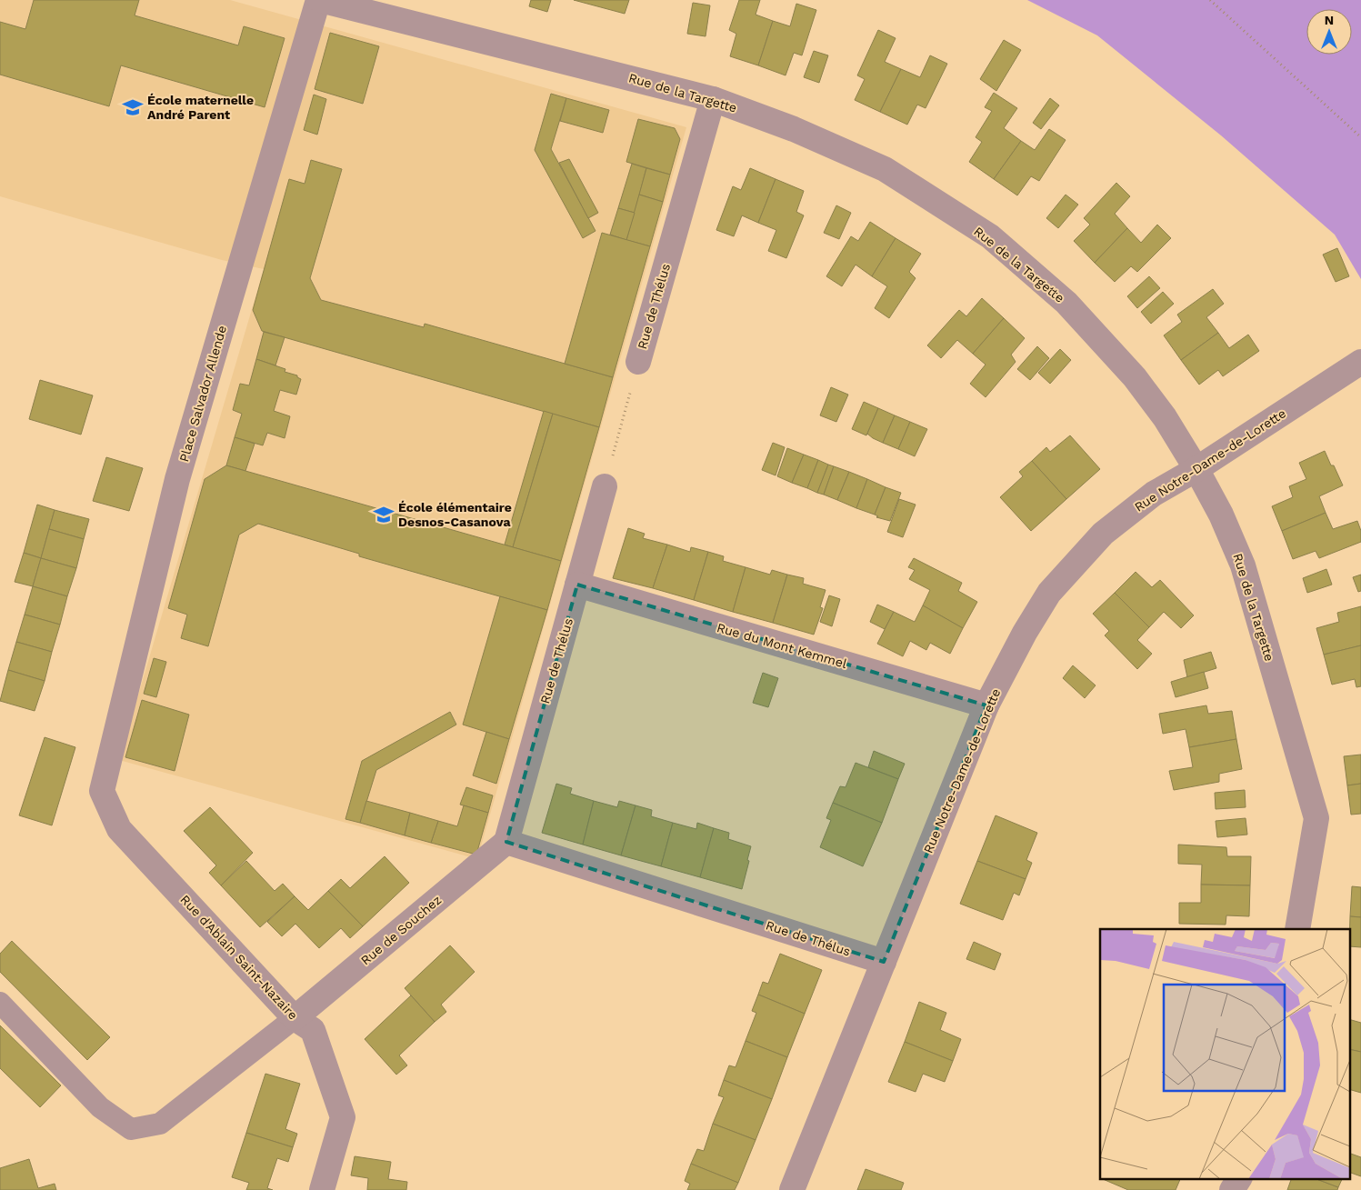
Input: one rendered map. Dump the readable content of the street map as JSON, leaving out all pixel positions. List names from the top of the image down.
{
  "streets": {
    "street": [
      "Rue de la Targette",
      "Rue de Thélus",
      "Place Salvador Allende",
      "Rue Notre-Dame-de-Lorette",
      "Rue du Mont Kemmel",
      "Rue de Souchez",
      "Rue d'Ablain Saint-Nazaire"
    ]
  },
  "crossings": [
    ["Rue de la Targette", "Rue de Thélus"],
    ["Rue de la Targette", "Place Salvador Allende"],
    ["Rue de la Targette", "Rue Notre-Dame-de-Lorette"],
    ["Rue de Thélus", "Rue Notre-Dame-de-Lorette"],
    ["Rue de Thélus", "Rue du Mont Kemmel"],
    ["Rue de Thélus", "Rue de Souchez"],
    ["Place Salvador Allende", "Rue d'Ablain Saint-Nazaire"],
    ["Rue Notre-Dame-de-Lorette", "Rue du Mont Kemmel"],
    ["Rue de Souchez", "Rue d'Ablain Saint-Nazaire"]
  ],
  "places": {
    "school or university": ["École maternelle André Parent", "École élémentaire Desnos-Casanova"]
  },
  "north": "top"
}
